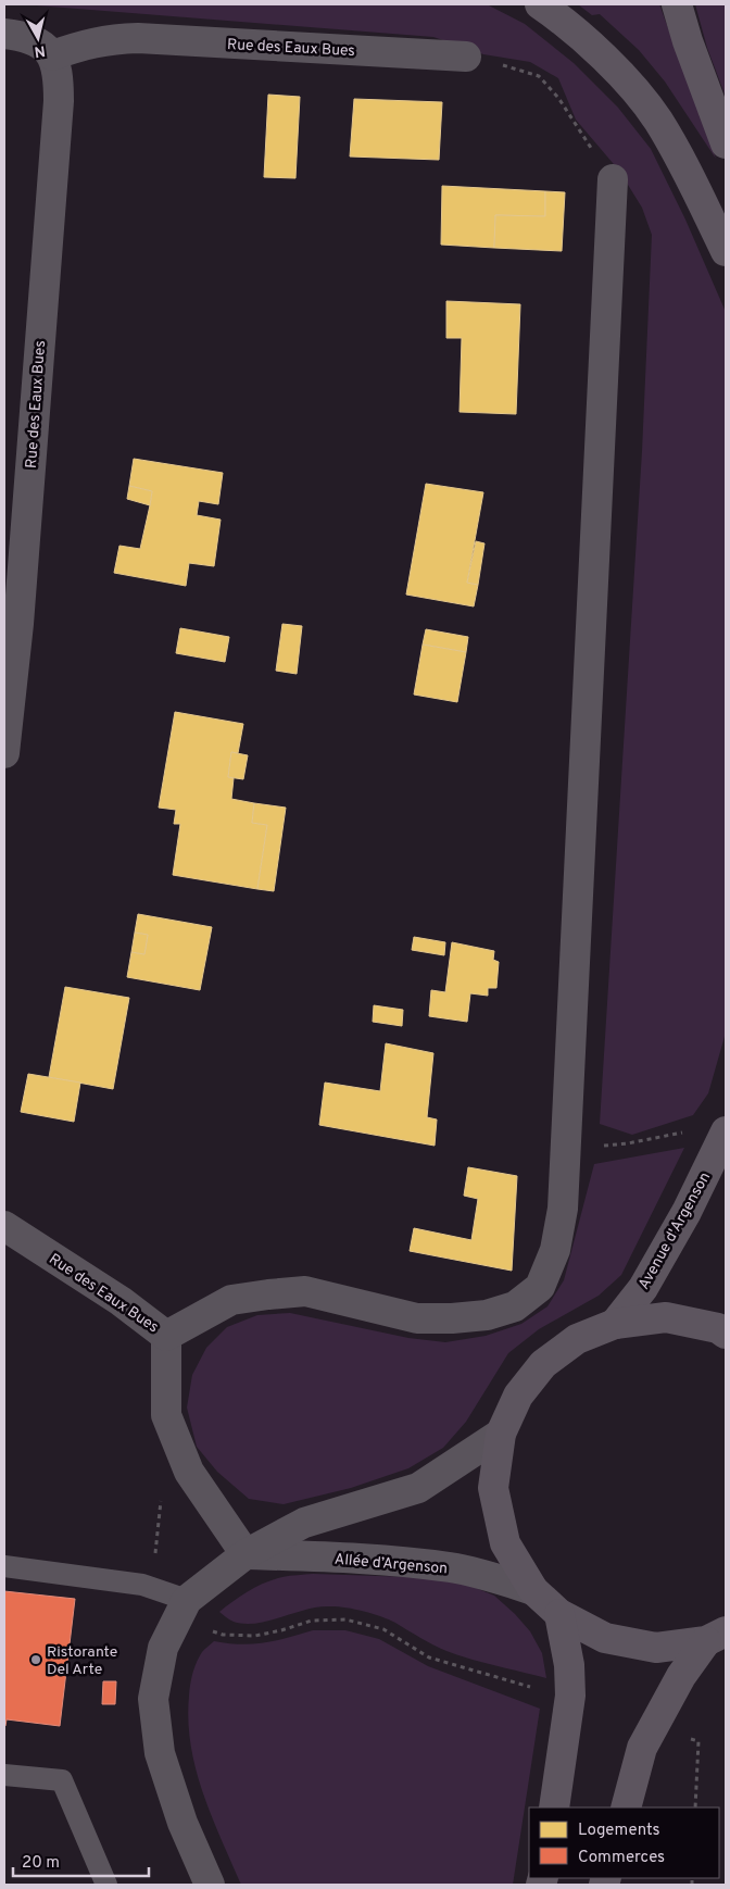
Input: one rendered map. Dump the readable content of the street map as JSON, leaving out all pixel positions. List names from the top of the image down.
{
  "streets": {
    "main road": ["Avenue d'Argenson"],
    "street": ["Rue des Eaux Bues", "Allée d’Argenson"]
  },
  "crossings": [
    ["Rue des Eaux Bues", "Allée d’Argenson"]
  ],
  "places": ["Ristorante Del Arte"],
  "legend": ["Logements", "Commerces"],
  "scale_bar": "20 m",
  "north": "bottom"
}
